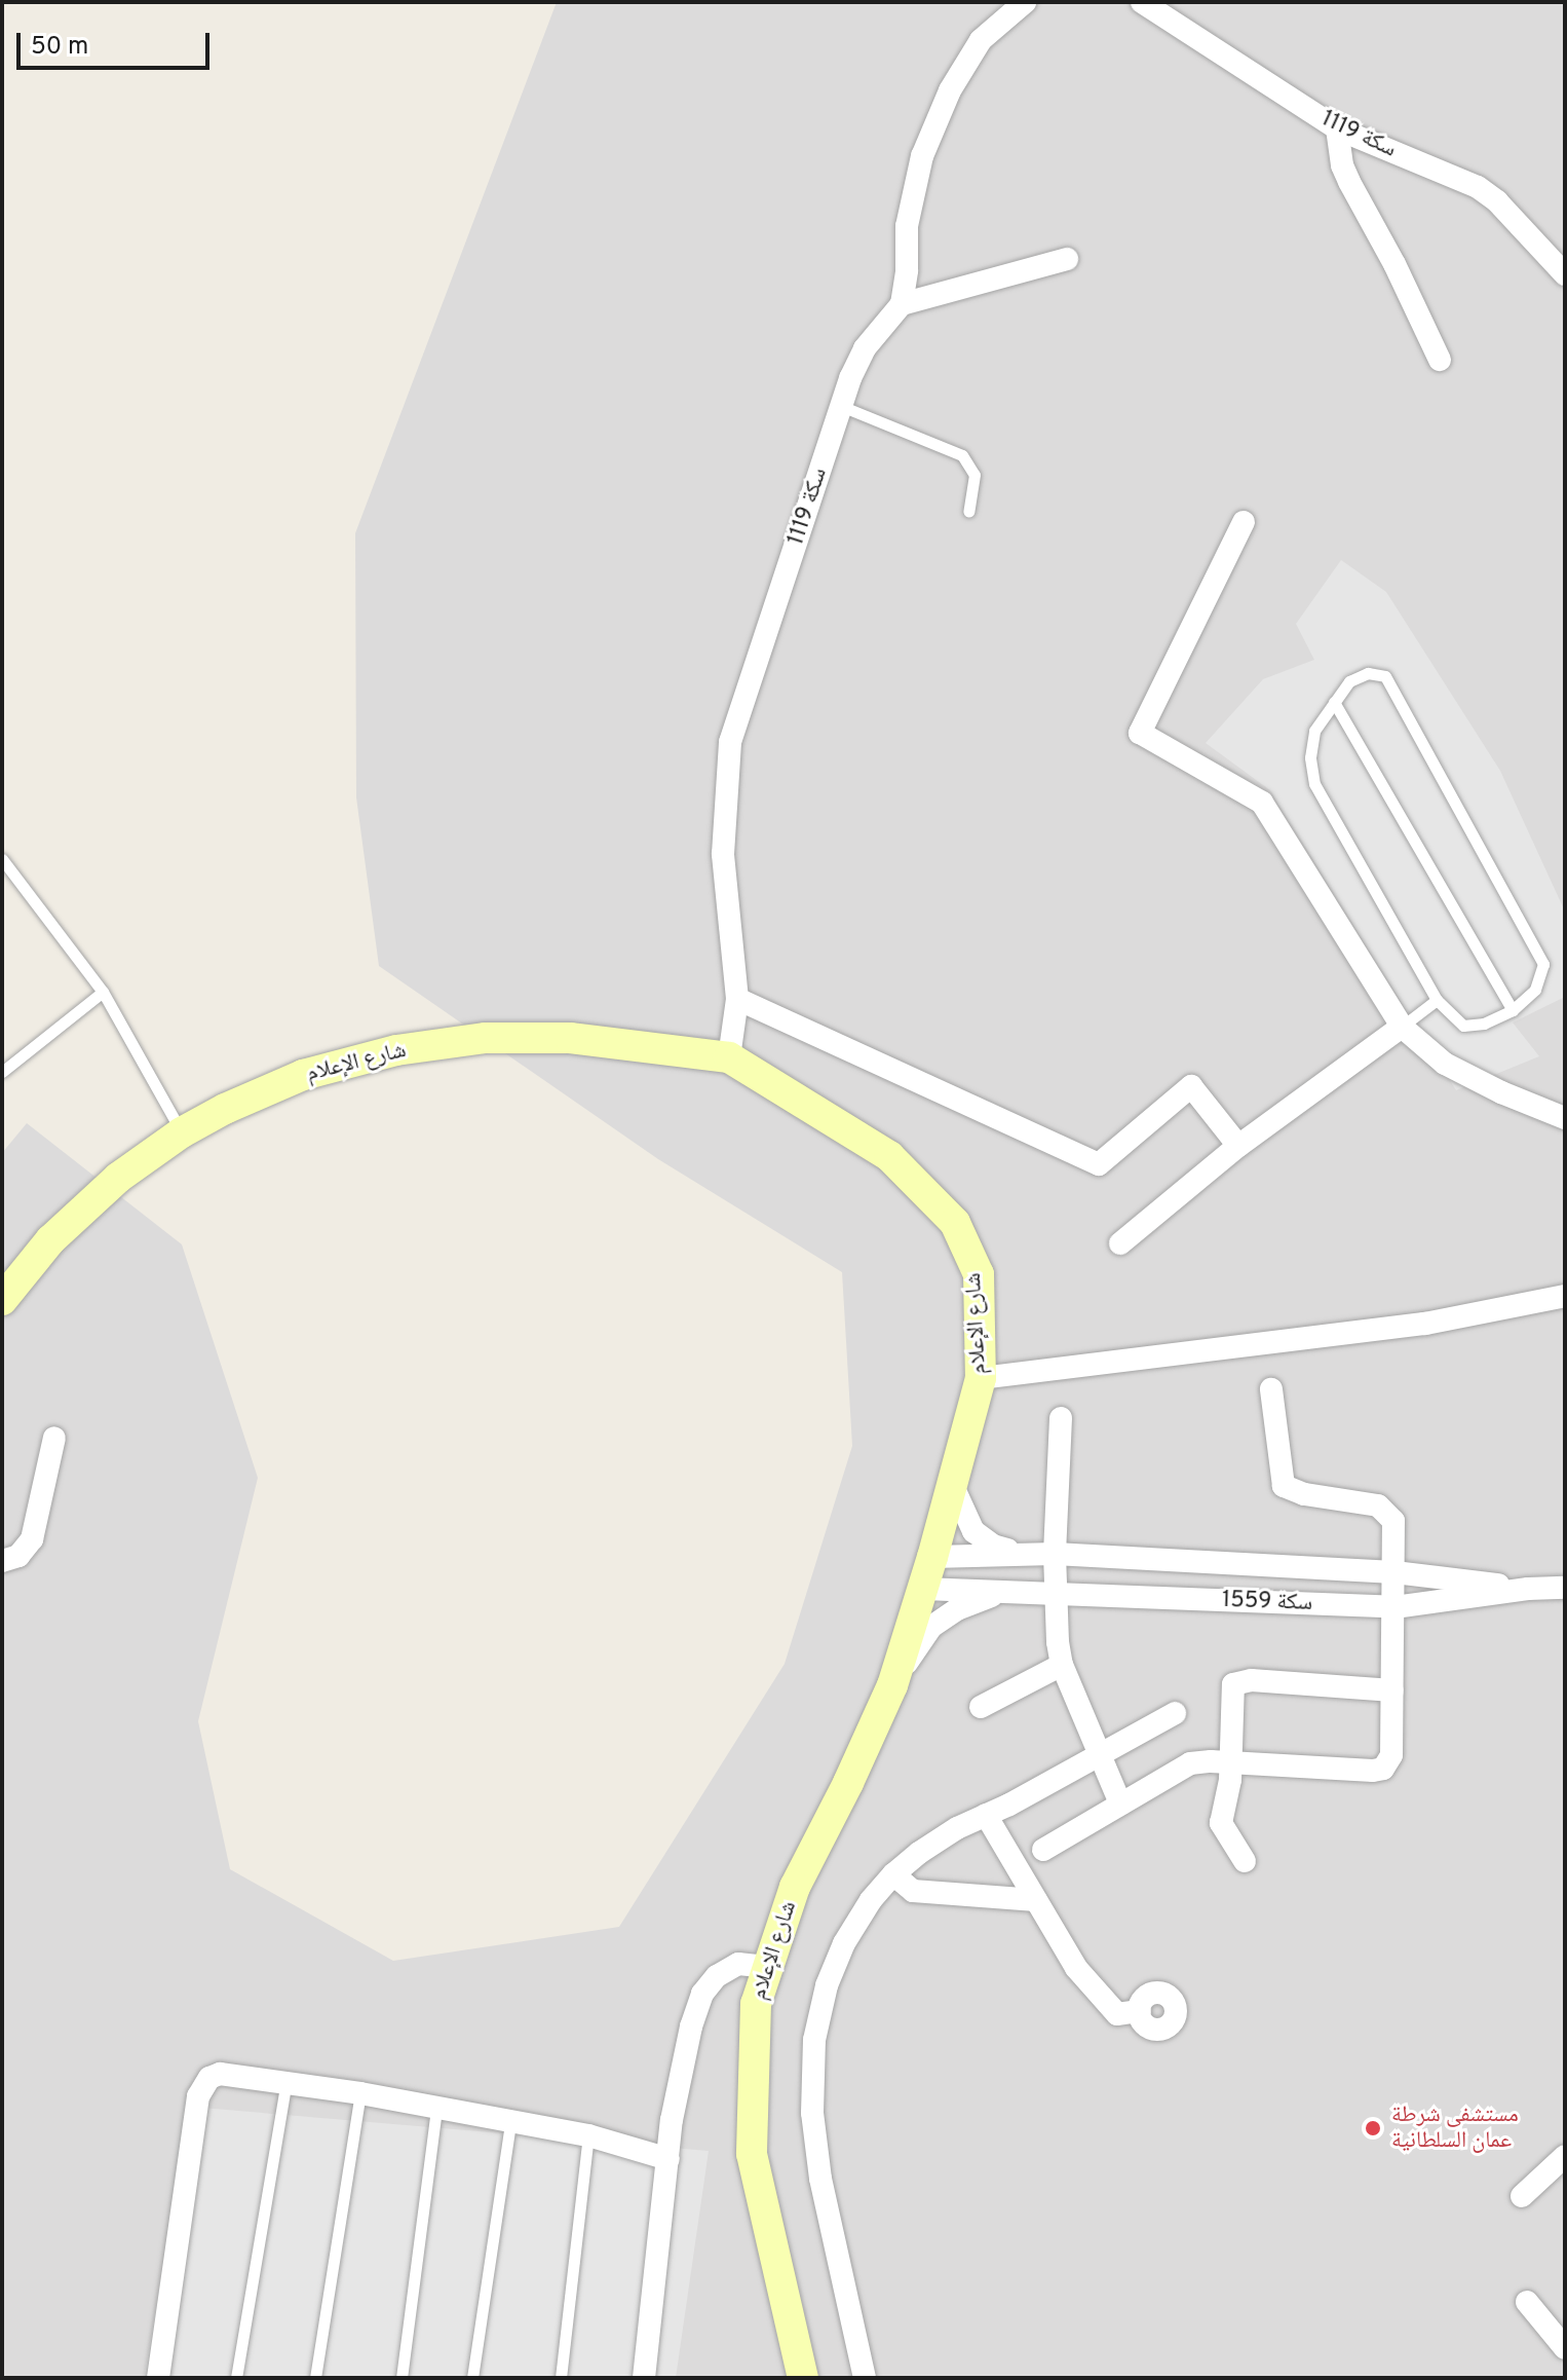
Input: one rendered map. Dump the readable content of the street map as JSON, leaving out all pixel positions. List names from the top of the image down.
{
  "streets": {
    "main road": ["شارع الإعلام"],
    "street": ["سكة 1119", "سكة 1559"]
  },
  "crossings": [
    ["سكة 1119", "شارع الإعلام"],
    ["شارع الإعلام", "سكة 1559"]
  ],
  "places": ["مستشفى شرطة عمان السلطانية"],
  "scale_bar": "50 m"
}
